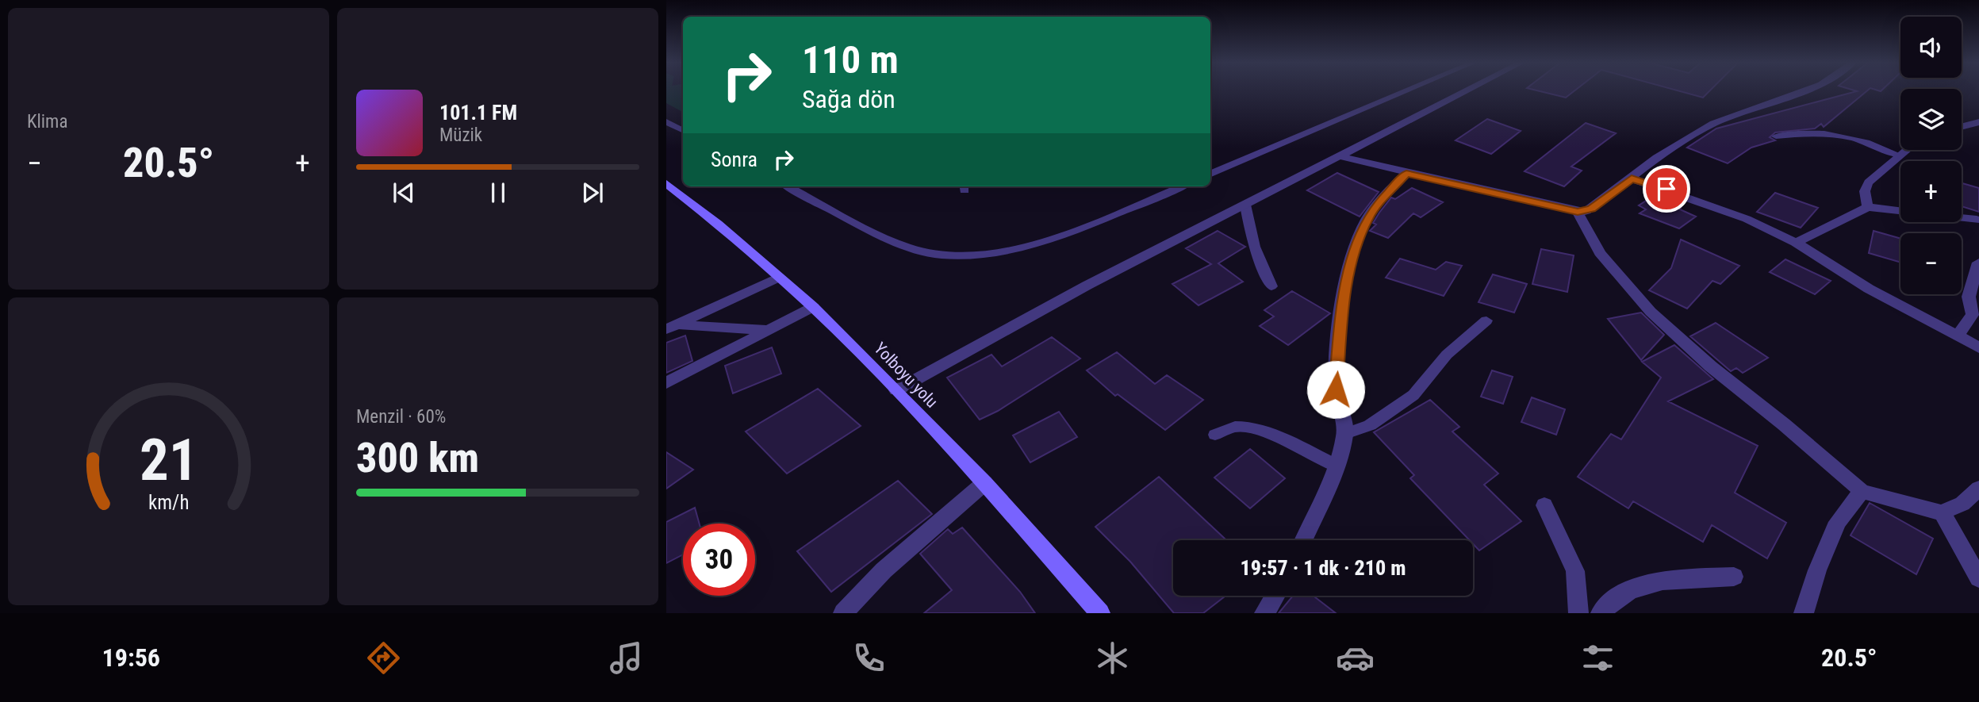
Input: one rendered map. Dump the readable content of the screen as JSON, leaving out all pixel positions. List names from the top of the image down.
{
  "streets": {
    "main road": ["Yolboyu yolu"]
  },
  "page": {
    "tile": [
      "Klima",
      ["Menzil · 60%", "300 km"]
    ],
    "map_buttons": ["+", "−"],
    "turn": ["110 m", "Sağa dön"],
    "song": ["101.1 FM", "Müzik"],
    "then": "Sonra",
    "heat": ["−", "20.5°", "+"],
    "limit": "30",
    "trip": "19:57 · 1 dk · 210 m",
    "tabs": ["19:56", "20.5°"],
    "gauge": ["21", "km/h"]
  }
}
